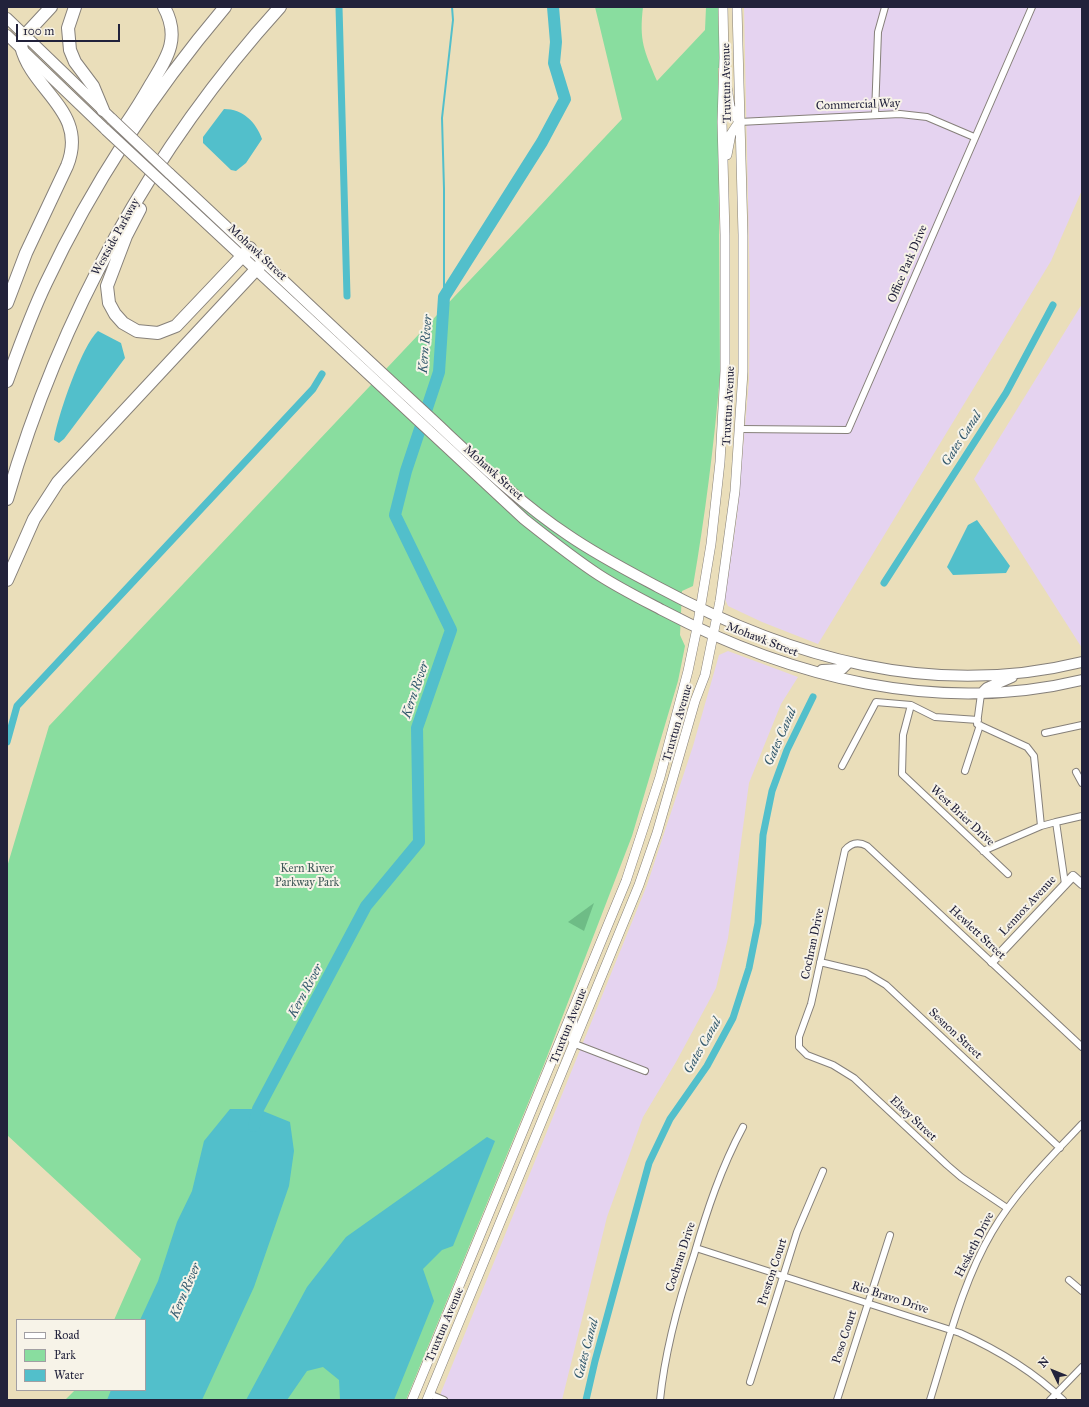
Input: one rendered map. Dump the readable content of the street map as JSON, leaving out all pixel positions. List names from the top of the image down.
{
  "streets": {
    "highway": ["Westside Parkway"],
    "main road": ["Truxtun Avenue", "Mohawk Street"],
    "street": [
      "Commercial Way",
      "Office Park Drive",
      "West Brier Drive",
      "Lennox Avenue",
      "Hewlett Street",
      "Cochran Drive",
      "Sesnon Street",
      "Elsey Street",
      "Hesketh Drive",
      "Preston Court",
      "Rio Bravo Drive",
      "Poso Court"
    ]
  },
  "crossings": [
    ["Truxtun Avenue", "Commercial Way"],
    ["Truxtun Avenue", "Mohawk Street"],
    ["Truxtun Avenue", "Office Park Drive"],
    ["Commercial Way", "Office Park Drive"],
    ["Lennox Avenue", "Hewlett Street"],
    ["Hewlett Street", "Cochran Drive"],
    ["Cochran Drive", "Sesnon Street"],
    ["Cochran Drive", "Elsey Street"],
    ["Cochran Drive", "Rio Bravo Drive"],
    ["Sesnon Street", "Hesketh Drive"],
    ["Elsey Street", "Hesketh Drive"],
    ["Hesketh Drive", "Rio Bravo Drive"],
    ["Preston Court", "Rio Bravo Drive"],
    ["Rio Bravo Drive", "Poso Court"]
  ],
  "water": ["Kern River", "Gates Canal"],
  "parks": ["Kern River Parkway Park"],
  "legend": ["Road", "Park", "Water"],
  "scale_bar": "100 m",
  "north": "top left"
}
